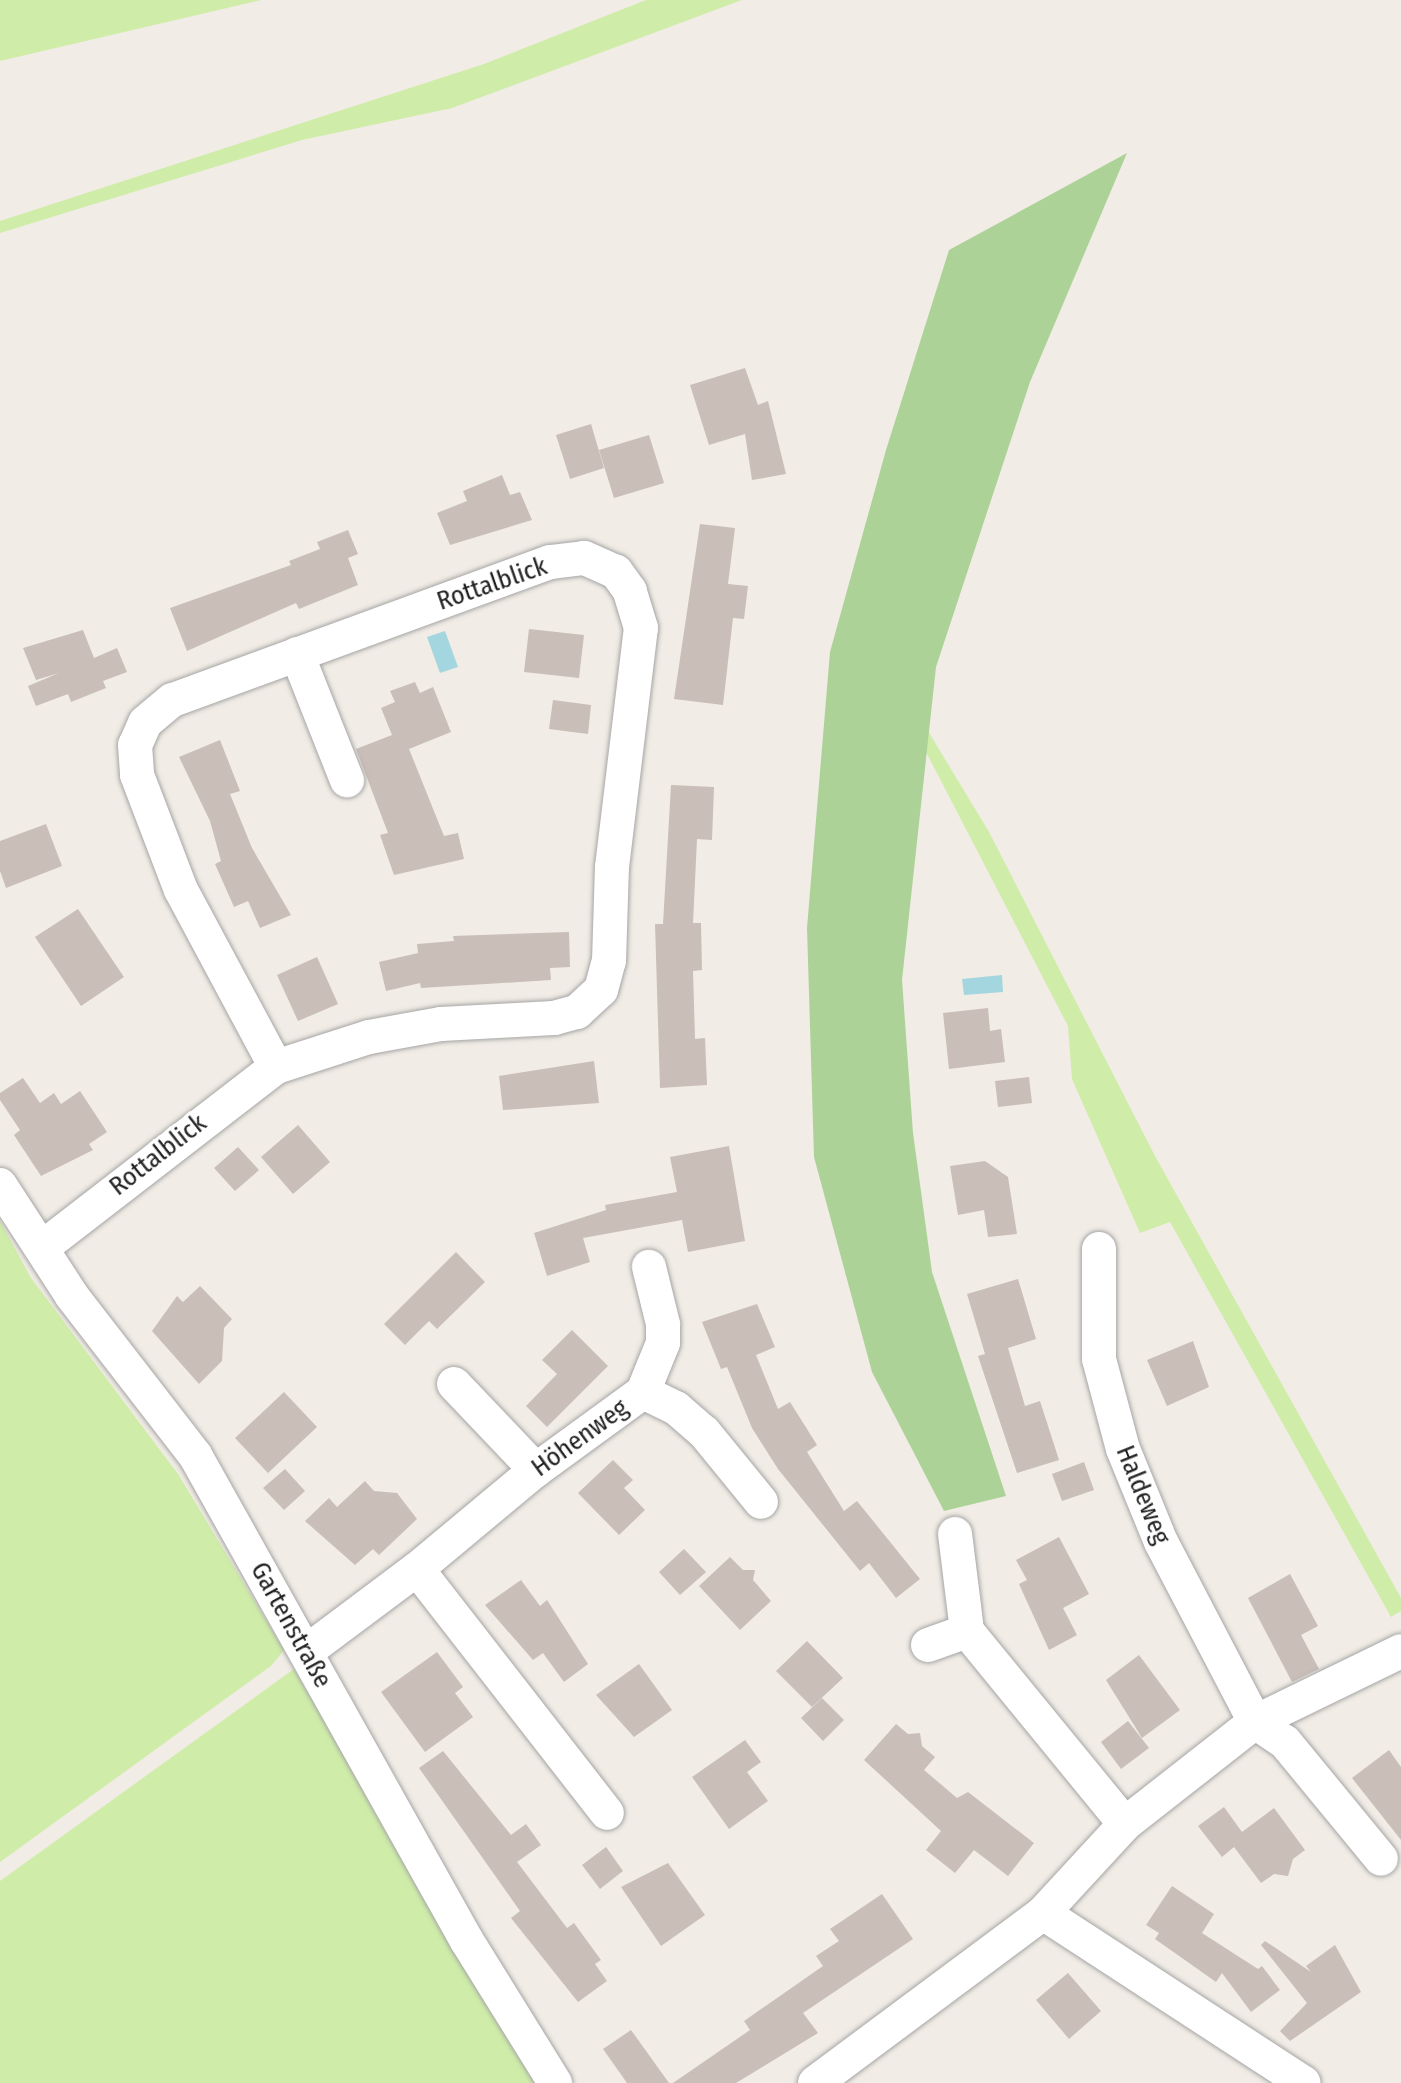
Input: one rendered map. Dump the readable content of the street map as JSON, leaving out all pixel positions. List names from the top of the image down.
{
  "streets": {
    "street": [
      "Rottalblick",
      "Höhenweg",
      "Haldeweg",
      "Gartenstraße"
    ]
  },
  "crossings": [
    ["Rottalblick", "Gartenstraße"],
    ["Höhenweg", "Gartenstraße"]
  ]
}
